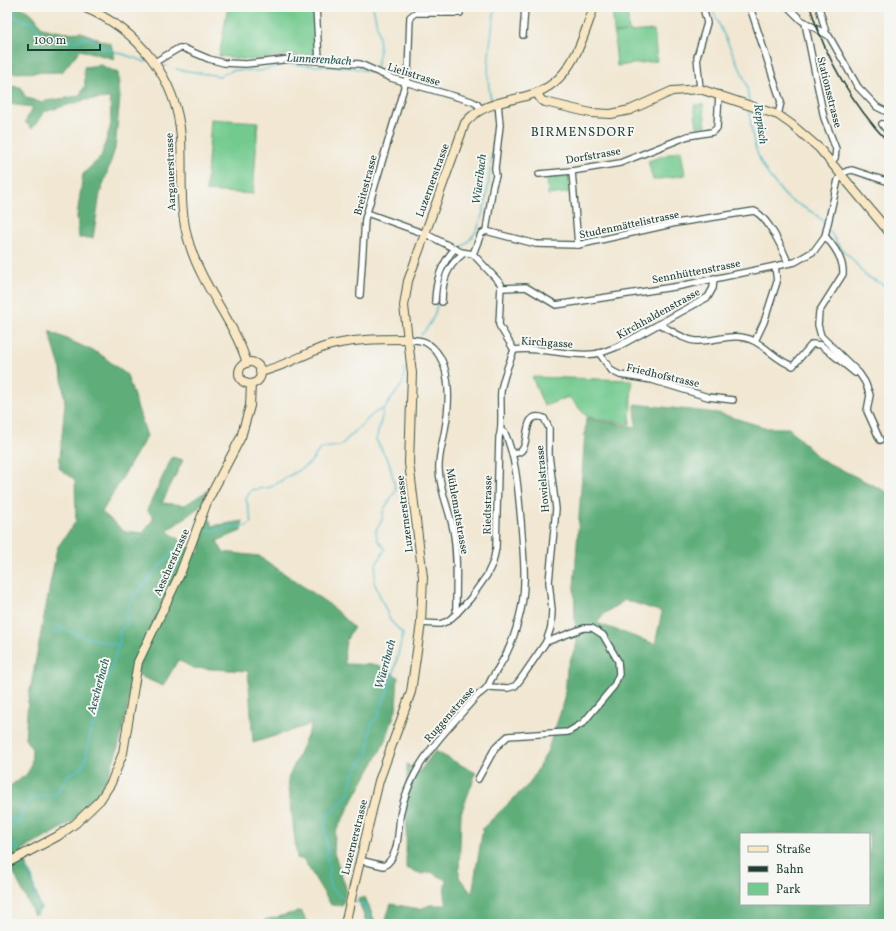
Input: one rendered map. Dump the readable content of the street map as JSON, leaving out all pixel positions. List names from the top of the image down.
{
  "streets": {
    "main road": ["Aargauerstrasse", "Luzernerstrasse", "Aescherstrasse"],
    "street": [
      "Lielistrasse",
      "Stationsstrasse",
      "Dorfstrasse",
      "Breitestrasse",
      "Studenmättelistrasse",
      "Sennhüttenstrasse",
      "Kirchhaldenstrasse",
      "Kirchgasse",
      "Friedhofstrasse",
      "Howielstrasse",
      "Riedtstrasse",
      "Mühlemattstrasse",
      "Ruggenstrasse"
    ]
  },
  "crossings": [
    ["Lielistrasse", "Aargauerstrasse"],
    ["Lielistrasse", "Luzernerstrasse"],
    ["Lielistrasse", "Breitestrasse"],
    ["Aargauerstrasse", "Aescherstrasse"],
    ["Luzernerstrasse", "Riedtstrasse"],
    ["Luzernerstrasse", "Mühlemattstrasse"],
    ["Luzernerstrasse", "Ruggenstrasse"],
    ["Studenmättelistrasse", "Sennhüttenstrasse"],
    ["Sennhüttenstrasse", "Kirchhaldenstrasse"],
    ["Sennhüttenstrasse", "Kirchgasse"],
    ["Kirchhaldenstrasse", "Kirchgasse"],
    ["Kirchhaldenstrasse", "Friedhofstrasse"],
    ["Kirchgasse", "Friedhofstrasse"],
    ["Kirchgasse", "Riedtstrasse"],
    ["Howielstrasse", "Ruggenstrasse"],
    ["Riedtstrasse", "Mühlemattstrasse"],
    ["Riedtstrasse", "Ruggenstrasse"]
  ],
  "districts": ["BIRMENSDORF"],
  "water": [
    "Lunnerenbach",
    "Reppisch",
    "Wüeribach",
    "Aescherbach"
  ],
  "legend": ["Straße", "Bahn", "Park"],
  "scale_bar": "100 m"
}
